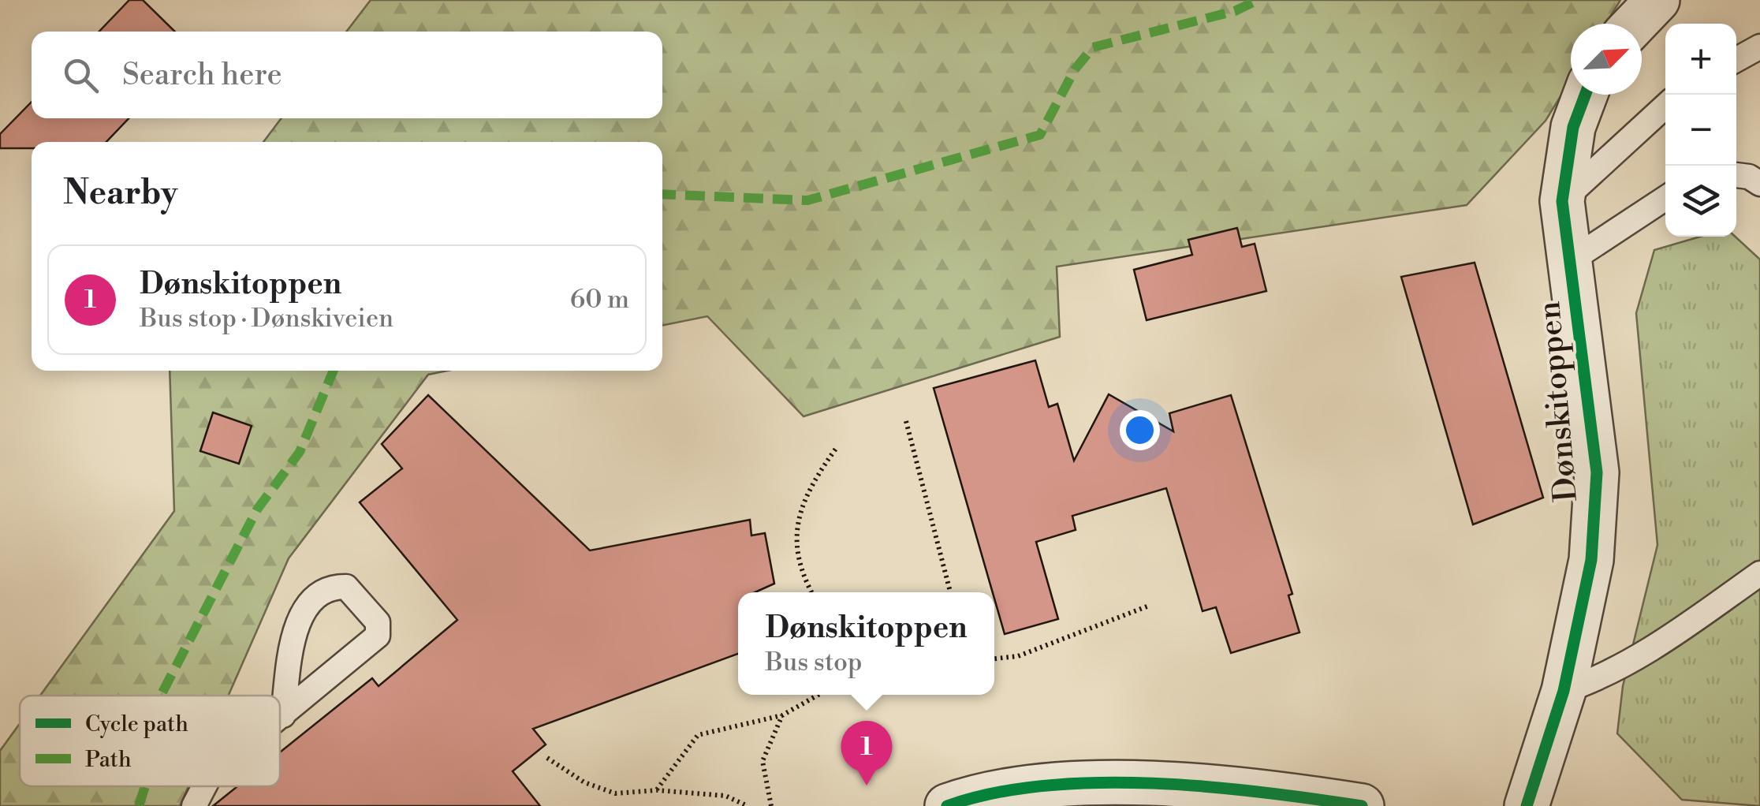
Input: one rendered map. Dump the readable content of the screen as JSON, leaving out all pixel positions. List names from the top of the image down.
{
  "streets": {
    "street": ["Dønskitoppen"]
  },
  "legend": ["Cycle path", "Path"],
  "north": "top right",
  "page": {
    "map_buttons": ["+", "−"],
    "search": "Search here",
    "heading": "Nearby",
    "list": [
      {
        "mark": "1",
        "name": "Dønskitoppen",
        "note": "Bus stop · Dønskiveien",
        "value": "60 m"
      }
    ],
    "popup": ["Dønskitoppen", "Bus stop"],
    "pins": "1"
  }
}
